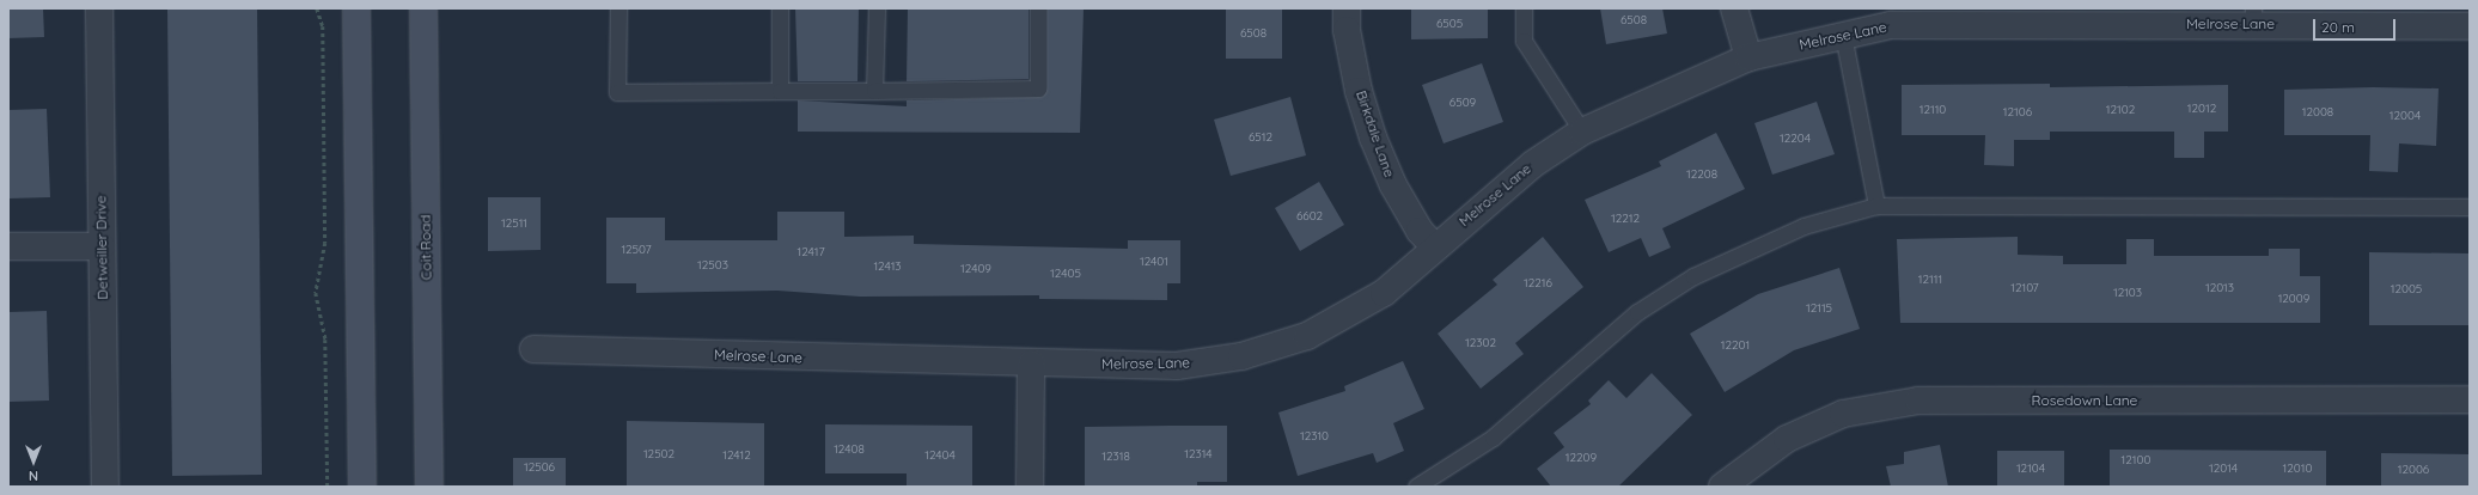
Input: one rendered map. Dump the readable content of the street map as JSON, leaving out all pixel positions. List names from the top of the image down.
{
  "streets": {
    "main road": ["Coit Road"],
    "street": [
      "Melrose Lane",
      "Birkdale Lane",
      "Detweiller Drive",
      "Rosedown Lane"
    ]
  },
  "crossings": [
    ["Melrose Lane", "Birkdale Lane"]
  ],
  "house_numbers": [
    "6508",
    "6505",
    "6508",
    "6509",
    "12012",
    "12110",
    "12102",
    "12106",
    "12008",
    "12004",
    "6512",
    "12204",
    "12208",
    "6602",
    "12212",
    "12511",
    "12507",
    "12417",
    "12401",
    "12503",
    "12413",
    "12409",
    "12405",
    "12111",
    "12216",
    "12107",
    "12013",
    "12005",
    "12103",
    "12009",
    "12115",
    "12302",
    "12201",
    "12310",
    "12408",
    "12502",
    "12314",
    "12412",
    "12404",
    "12318",
    "12209",
    "12100",
    "12506",
    "12104",
    "12014",
    "12010",
    "12006"
  ],
  "scale_bar": "20 m",
  "north": "bottom"
}
